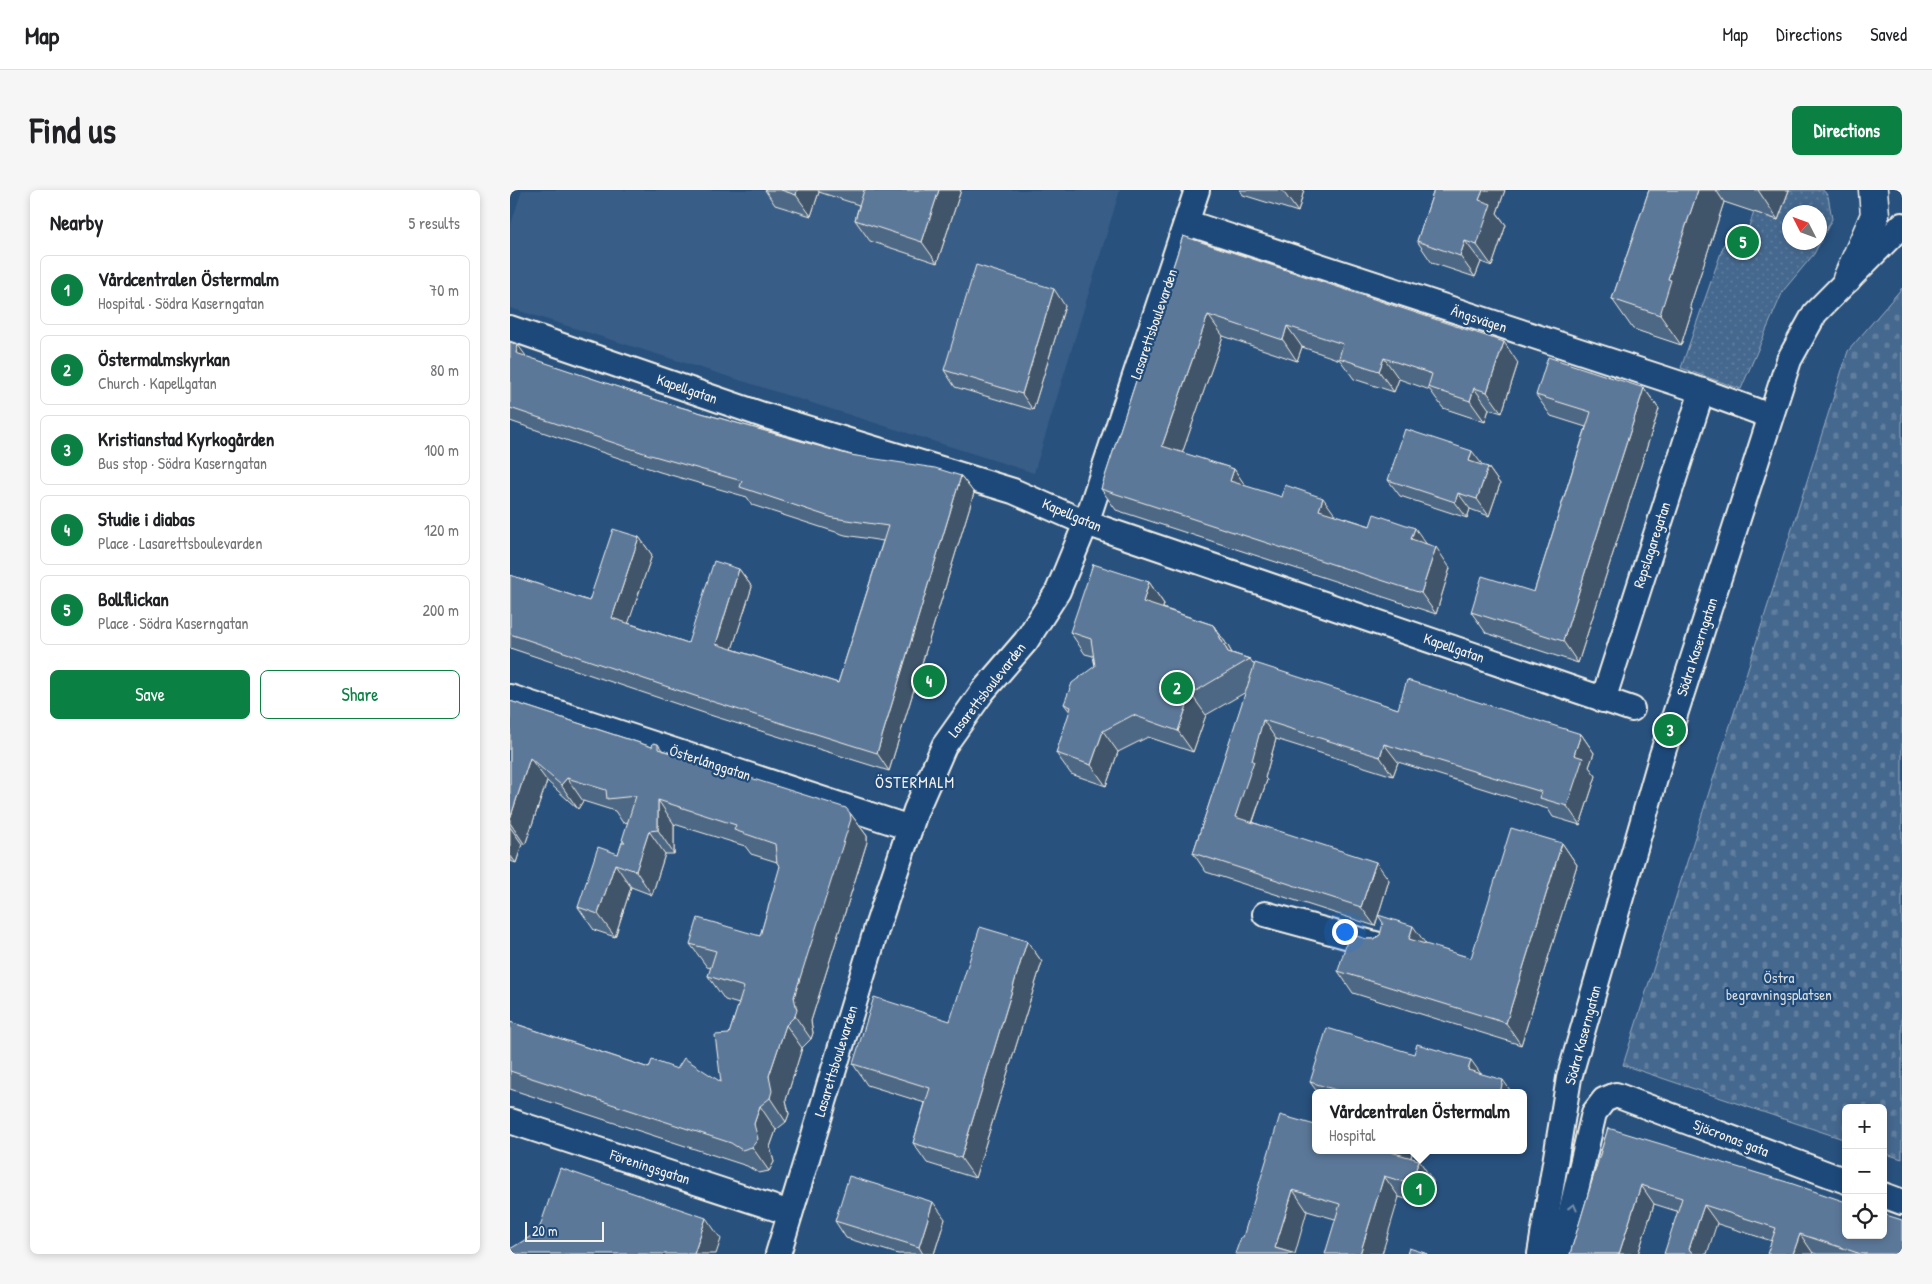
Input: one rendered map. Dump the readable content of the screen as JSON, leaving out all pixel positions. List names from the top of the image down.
{
  "streets": {
    "street": [
      "Ängsvägen",
      "Lasarettsboulevarden",
      "Kapellgatan",
      "Repslagaregatan",
      "Södra Kaserngatan",
      "Österlånggatan",
      "Sjöcronas gata",
      "Föreningsgatan"
    ]
  },
  "crossings": [
    ["Ängsvägen", "Lasarettsboulevarden"],
    ["Ängsvägen", "Repslagaregatan"],
    ["Ängsvägen", "Södra Kaserngatan"],
    ["Lasarettsboulevarden", "Kapellgatan"],
    ["Lasarettsboulevarden", "Österlånggatan"],
    ["Lasarettsboulevarden", "Föreningsgatan"],
    ["Kapellgatan", "Repslagaregatan"]
  ],
  "districts": ["ÖSTERMALM"],
  "parks": ["Östra begravningsplatsen"],
  "scale_bar": "20 m",
  "north": "top left",
  "page": {
    "header": "Map",
    "nav": ["Map", "Directions", "Saved"],
    "buttons": [
      "Directions",
      ["Save", "Share"]
    ],
    "title": "Find us",
    "heading": ["Nearby", "5 results"],
    "pins": [
      "5",
      "4",
      "2",
      "3",
      "1"
    ],
    "list": [
      {
        "mark": "1",
        "name": "Vårdcentralen Östermalm",
        "note": "Hospital · Södra Kaserngatan",
        "value": "70 m"
      },
      {
        "mark": "2",
        "name": "Östermalmskyrkan",
        "note": "Church · Kapellgatan",
        "value": "80 m"
      },
      {
        "mark": "3",
        "name": "Kristianstad Kyrkogården",
        "note": "Bus stop · Södra Kaserngatan",
        "value": "100 m"
      },
      {
        "mark": "4",
        "name": "Studie i diabas",
        "note": "Place · Lasarettsboulevarden",
        "value": "120 m"
      },
      {
        "mark": "5",
        "name": "Bollflickan",
        "note": "Place · Södra Kaserngatan",
        "value": "200 m"
      }
    ],
    "popup": ["Vårdcentralen Östermalm", "Hospital"],
    "map_buttons": ["+", "−"],
    "scale": "20 m"
  }
}
